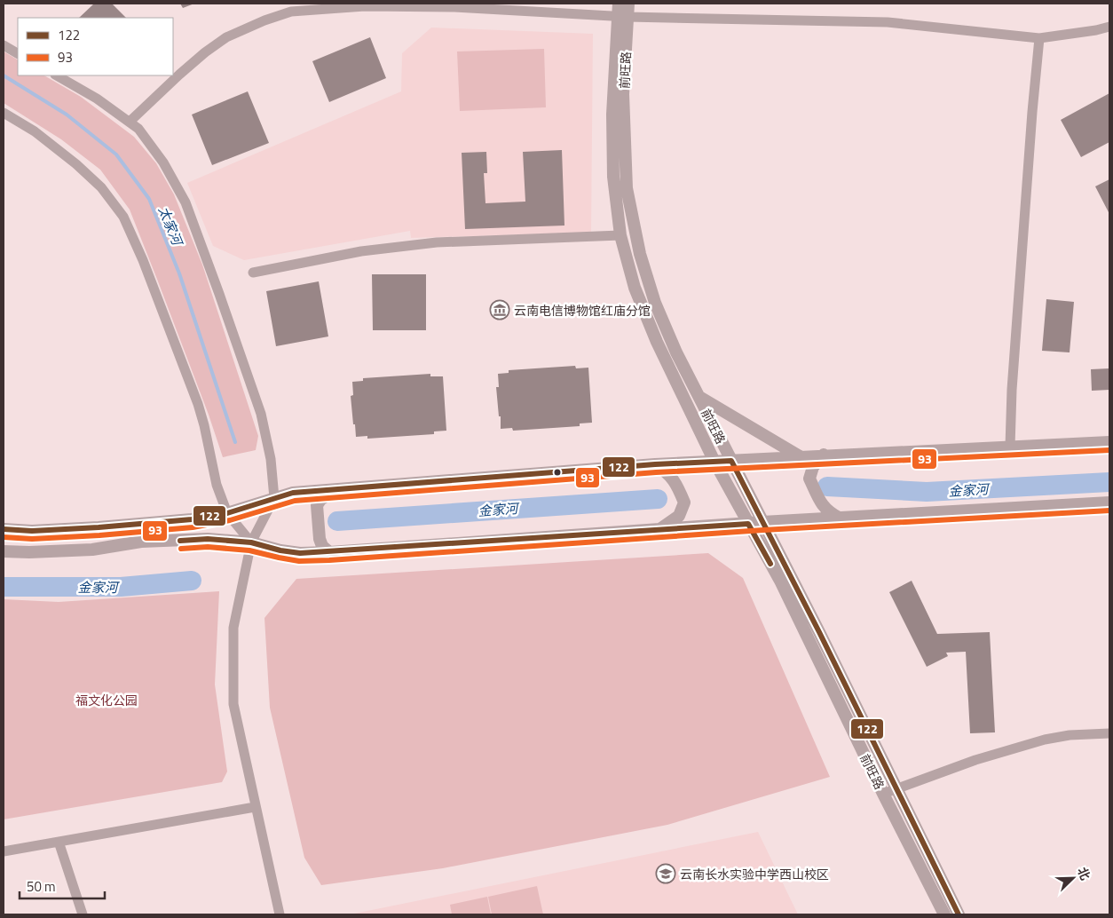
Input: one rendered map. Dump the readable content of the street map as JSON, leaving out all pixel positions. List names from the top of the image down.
{
  "streets": {
    "street": ["前旺路"]
  },
  "water": ["太家河", "金家河"],
  "parks": ["福文化公园"],
  "places": {
    "museum": ["云南电信博物馆红庙分馆"],
    "school or university": ["云南长水实验中学西山校区"]
  },
  "lines": ["transit line 93", "transit line 122"],
  "legend": ["122", "93"],
  "scale_bar": "50 m",
  "north": "top right"
}
